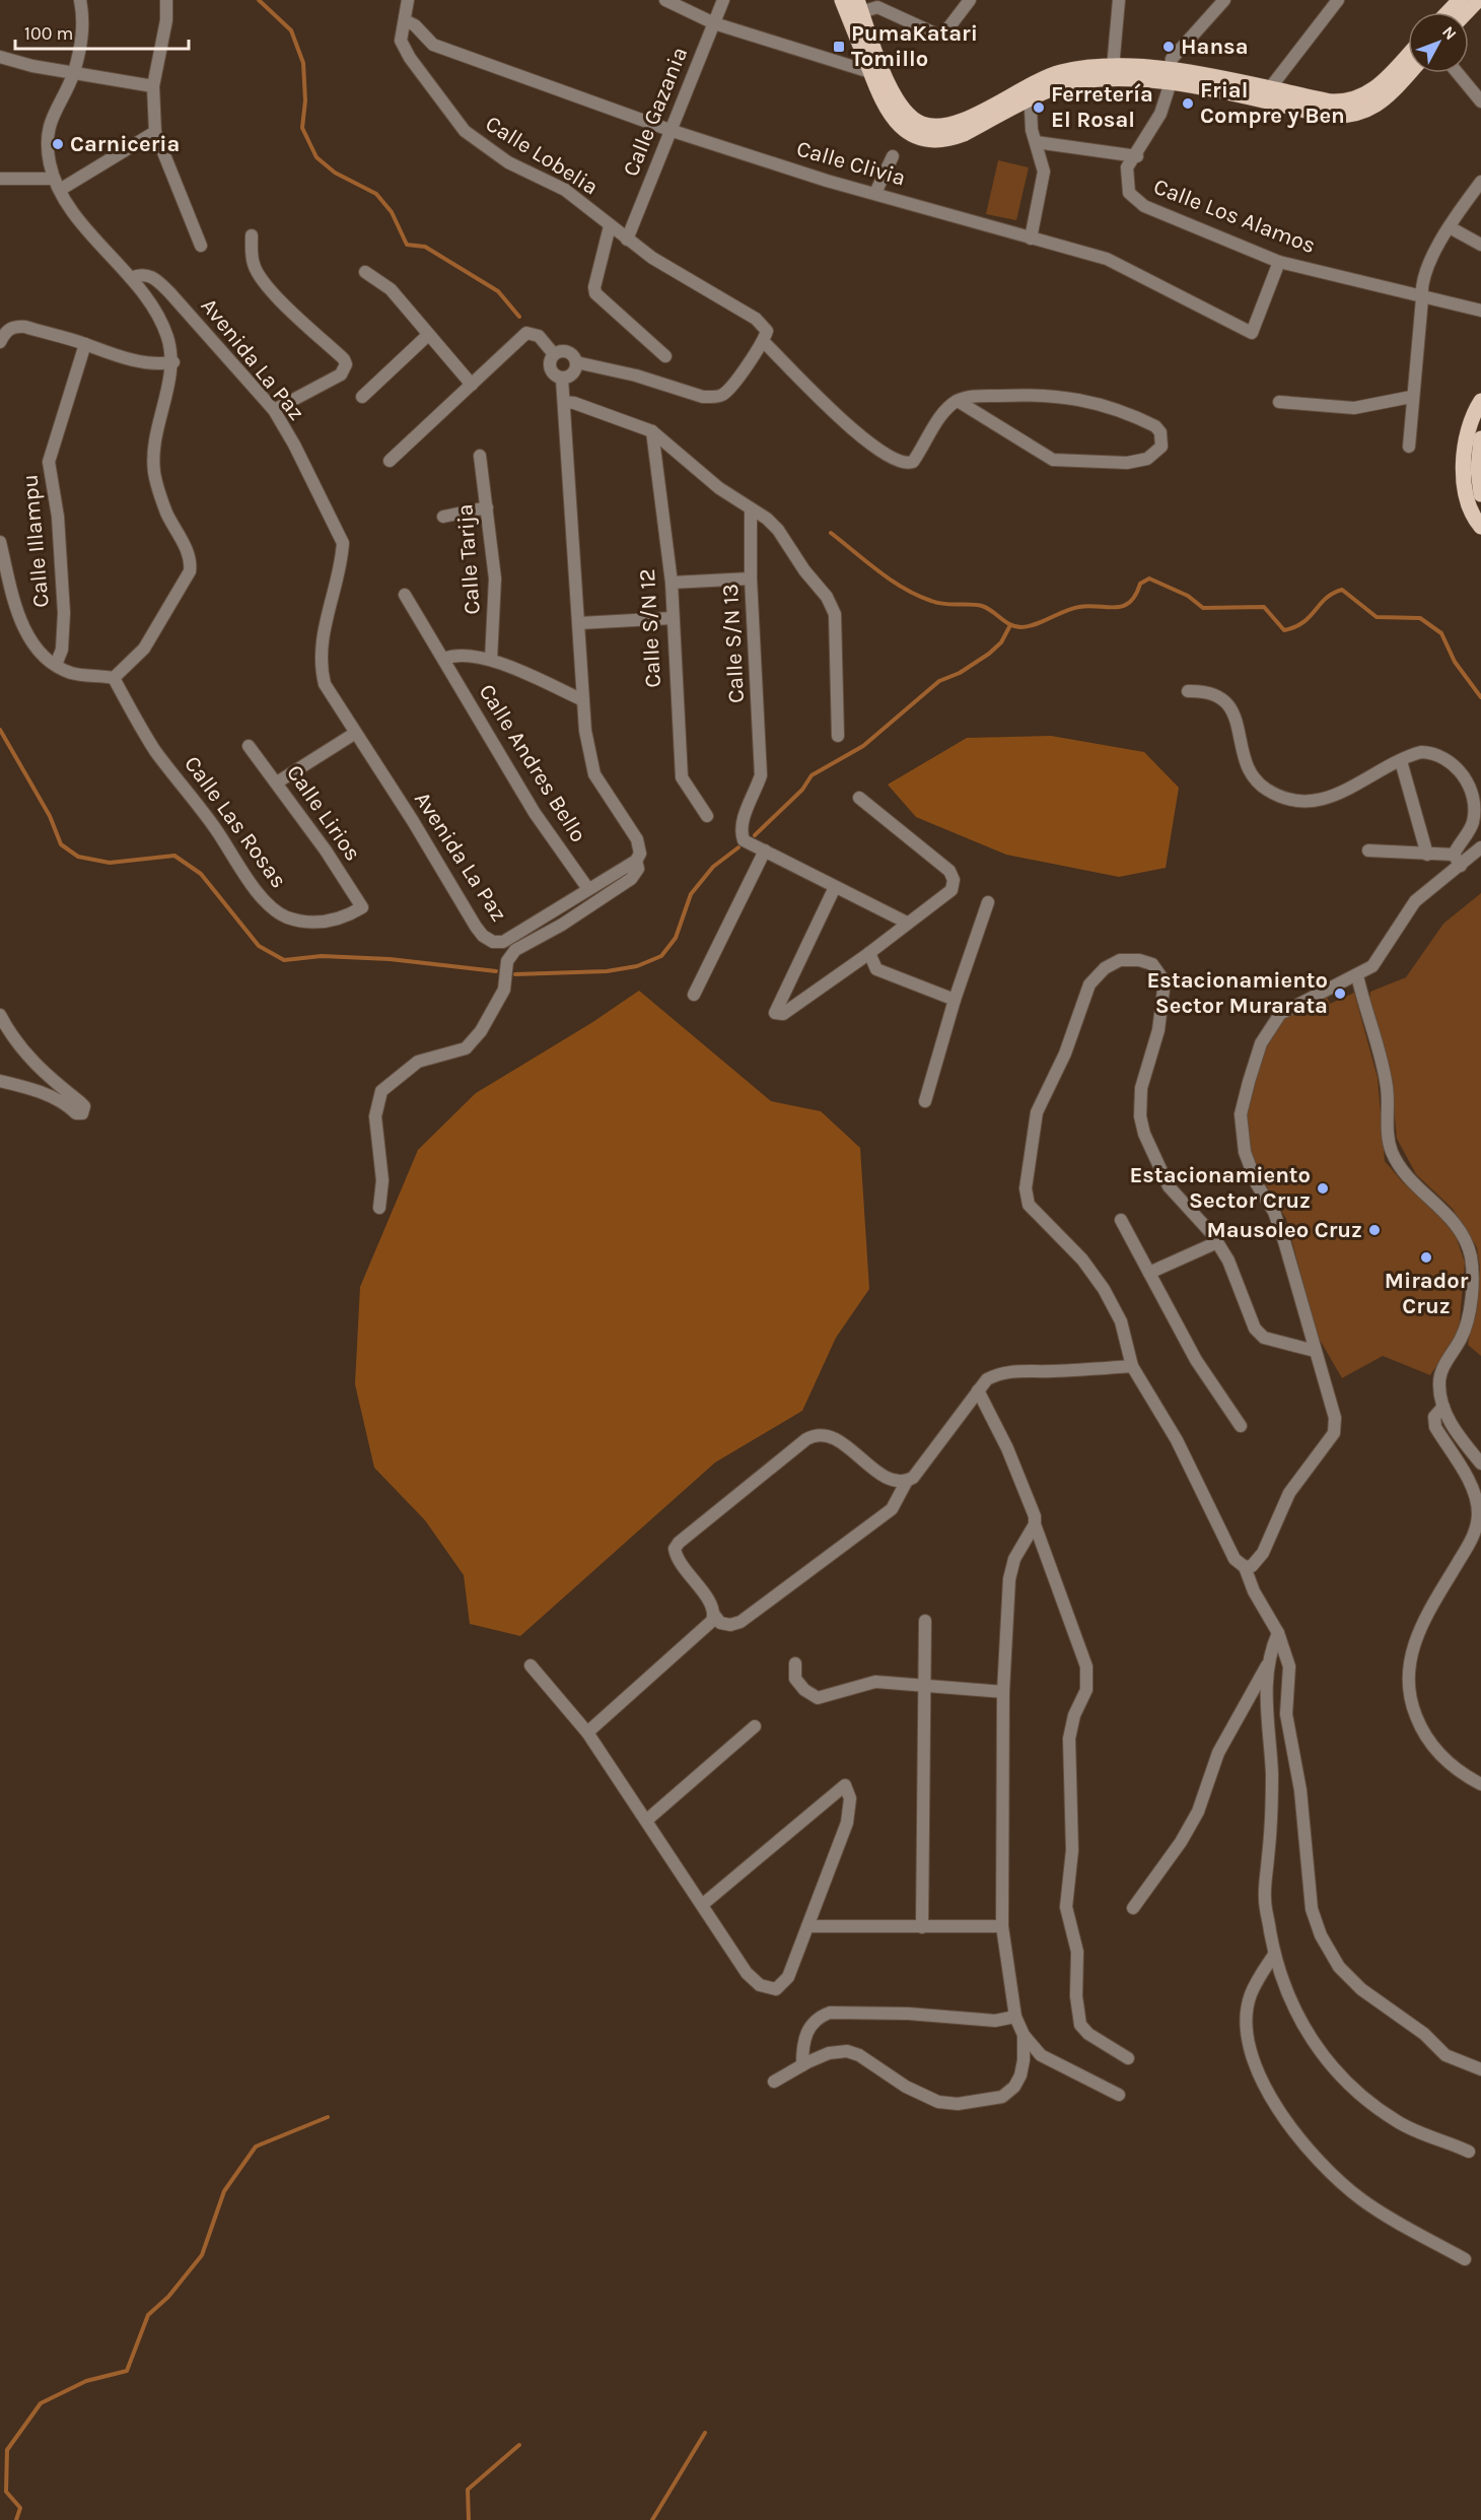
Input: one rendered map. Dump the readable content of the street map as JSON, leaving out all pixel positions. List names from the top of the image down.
{
  "streets": {
    "street": [
      "Calle Gazania",
      "Calle Lobelia",
      "Calle Clivia",
      "Calle Los Alamos",
      "Avenida La Paz",
      "Calle Illampu",
      "Calle Tarija",
      "Calle S/N 12",
      "Calle S/N 13",
      "Calle Andres Bello",
      "Calle Lirios",
      "Calle Las Rosas"
    ]
  },
  "crossings": [
    ["Calle Gazania", "Calle Lobelia"],
    ["Calle Gazania", "Calle Clivia"],
    ["Calle Lobelia", "Calle Clivia"],
    ["Calle Clivia", "Calle Los Alamos"],
    ["Avenida La Paz", "Calle Andres Bello"],
    ["Calle Lirios", "Calle Las Rosas"]
  ],
  "places": {
    "transit": ["PumaKatari Tomillo"],
    "other": [
      "Hansa",
      "Frial Compre y Ben",
      "Ferretería El Rosal",
      "Carniceria",
      "Estacionamiento Sector Murarata",
      "Estacionamiento Sector Cruz",
      "Mausoleo Cruz",
      "Mirador Cruz"
    ]
  },
  "scale_bar": "100 m",
  "north": "top right"
}
